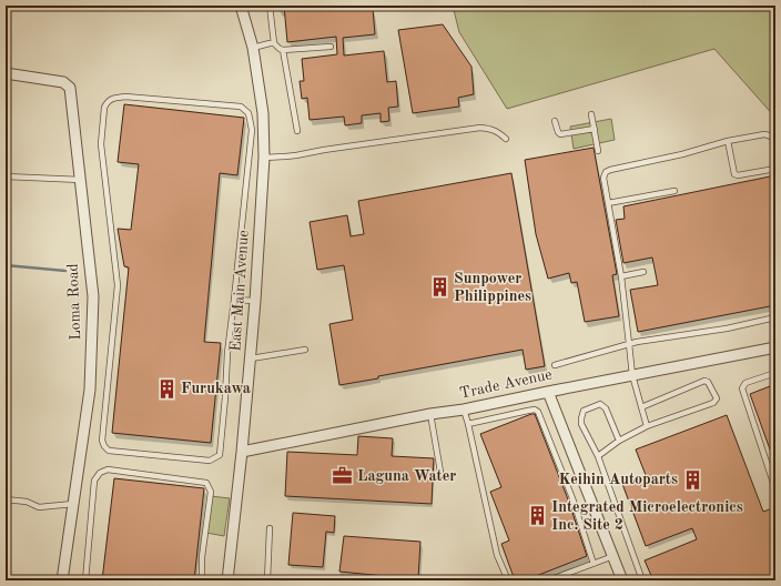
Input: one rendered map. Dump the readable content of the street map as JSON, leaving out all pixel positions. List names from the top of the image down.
{
  "streets": {
    "street": ["East Main Avenue", "Loma Road", "Trade Avenue"]
  },
  "crossings": [
    ["East Main Avenue", "Trade Avenue"]
  ],
  "places": {
    "building": [
      "Sunpower Philippines",
      "Furukawa",
      "Keihin Autoparts",
      "Integrated Microelectronics Inc. Site 2"
    ],
    "office": ["Laguna Water"]
  }
}
